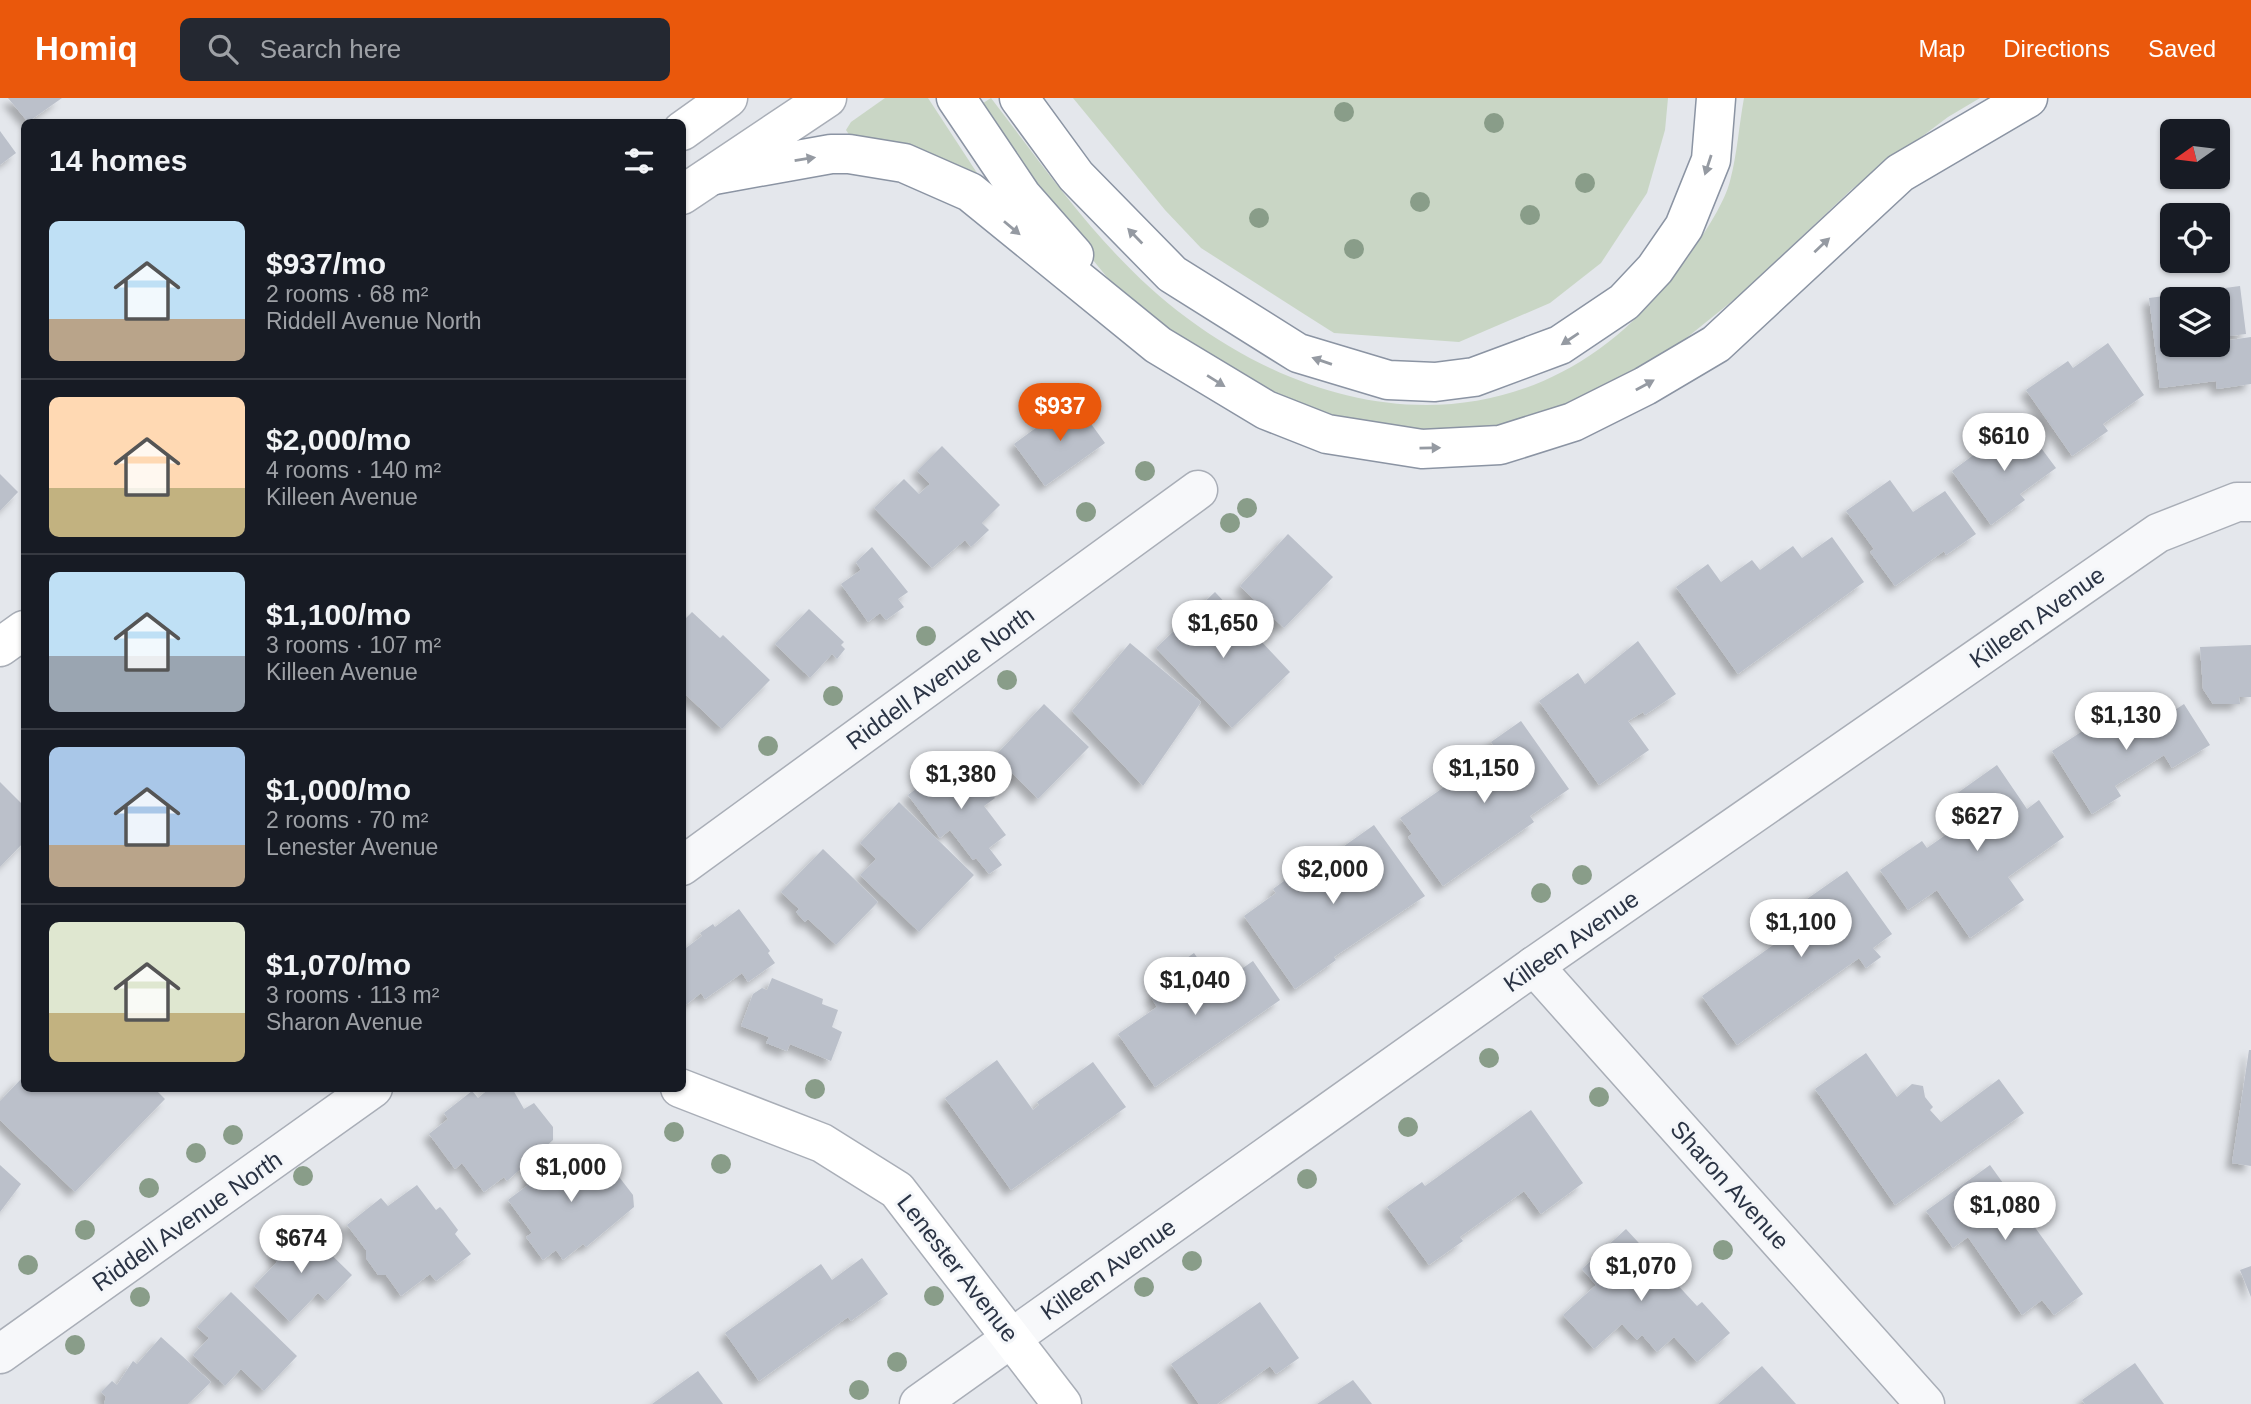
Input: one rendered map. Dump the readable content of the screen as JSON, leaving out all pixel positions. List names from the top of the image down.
{
  "streets": {
    "main road": ["Lenester Avenue"],
    "street": ["Killeen Avenue", "Riddell Avenue North", "Sharon Avenue"]
  },
  "crossings": [
    ["Killeen Avenue", "Sharon Avenue"],
    ["Killeen Avenue", "Lenester Avenue"]
  ],
  "north": "left",
  "page": {
    "header": "Homiq",
    "search": "Search here",
    "nav": ["Map", "Directions", "Saved"],
    "heading": "14 homes",
    "list": [
      {
        "name": "$937/mo",
        "note": "2 rooms · 68 m² · Riddell Avenue North"
      },
      {
        "name": "$2,000/mo",
        "note": "4 rooms · 140 m² · Killeen Avenue"
      },
      {
        "name": "$1,100/mo",
        "note": "3 rooms · 107 m² · Killeen Avenue"
      },
      {
        "name": "$1,000/mo",
        "note": "2 rooms · 70 m² · Lenester Avenue"
      },
      {
        "name": "$1,070/mo",
        "note": "3 rooms · 113 m² · Sharon Avenue"
      }
    ],
    "price": [
      "$937",
      "$610",
      "$1,650",
      "$1,130",
      "$1,150",
      "$1,380",
      "$627",
      "$2,000",
      "$1,100",
      "$1,040",
      "$1,000",
      "$1,080",
      "$674",
      "$1,070"
    ]
  }
}
